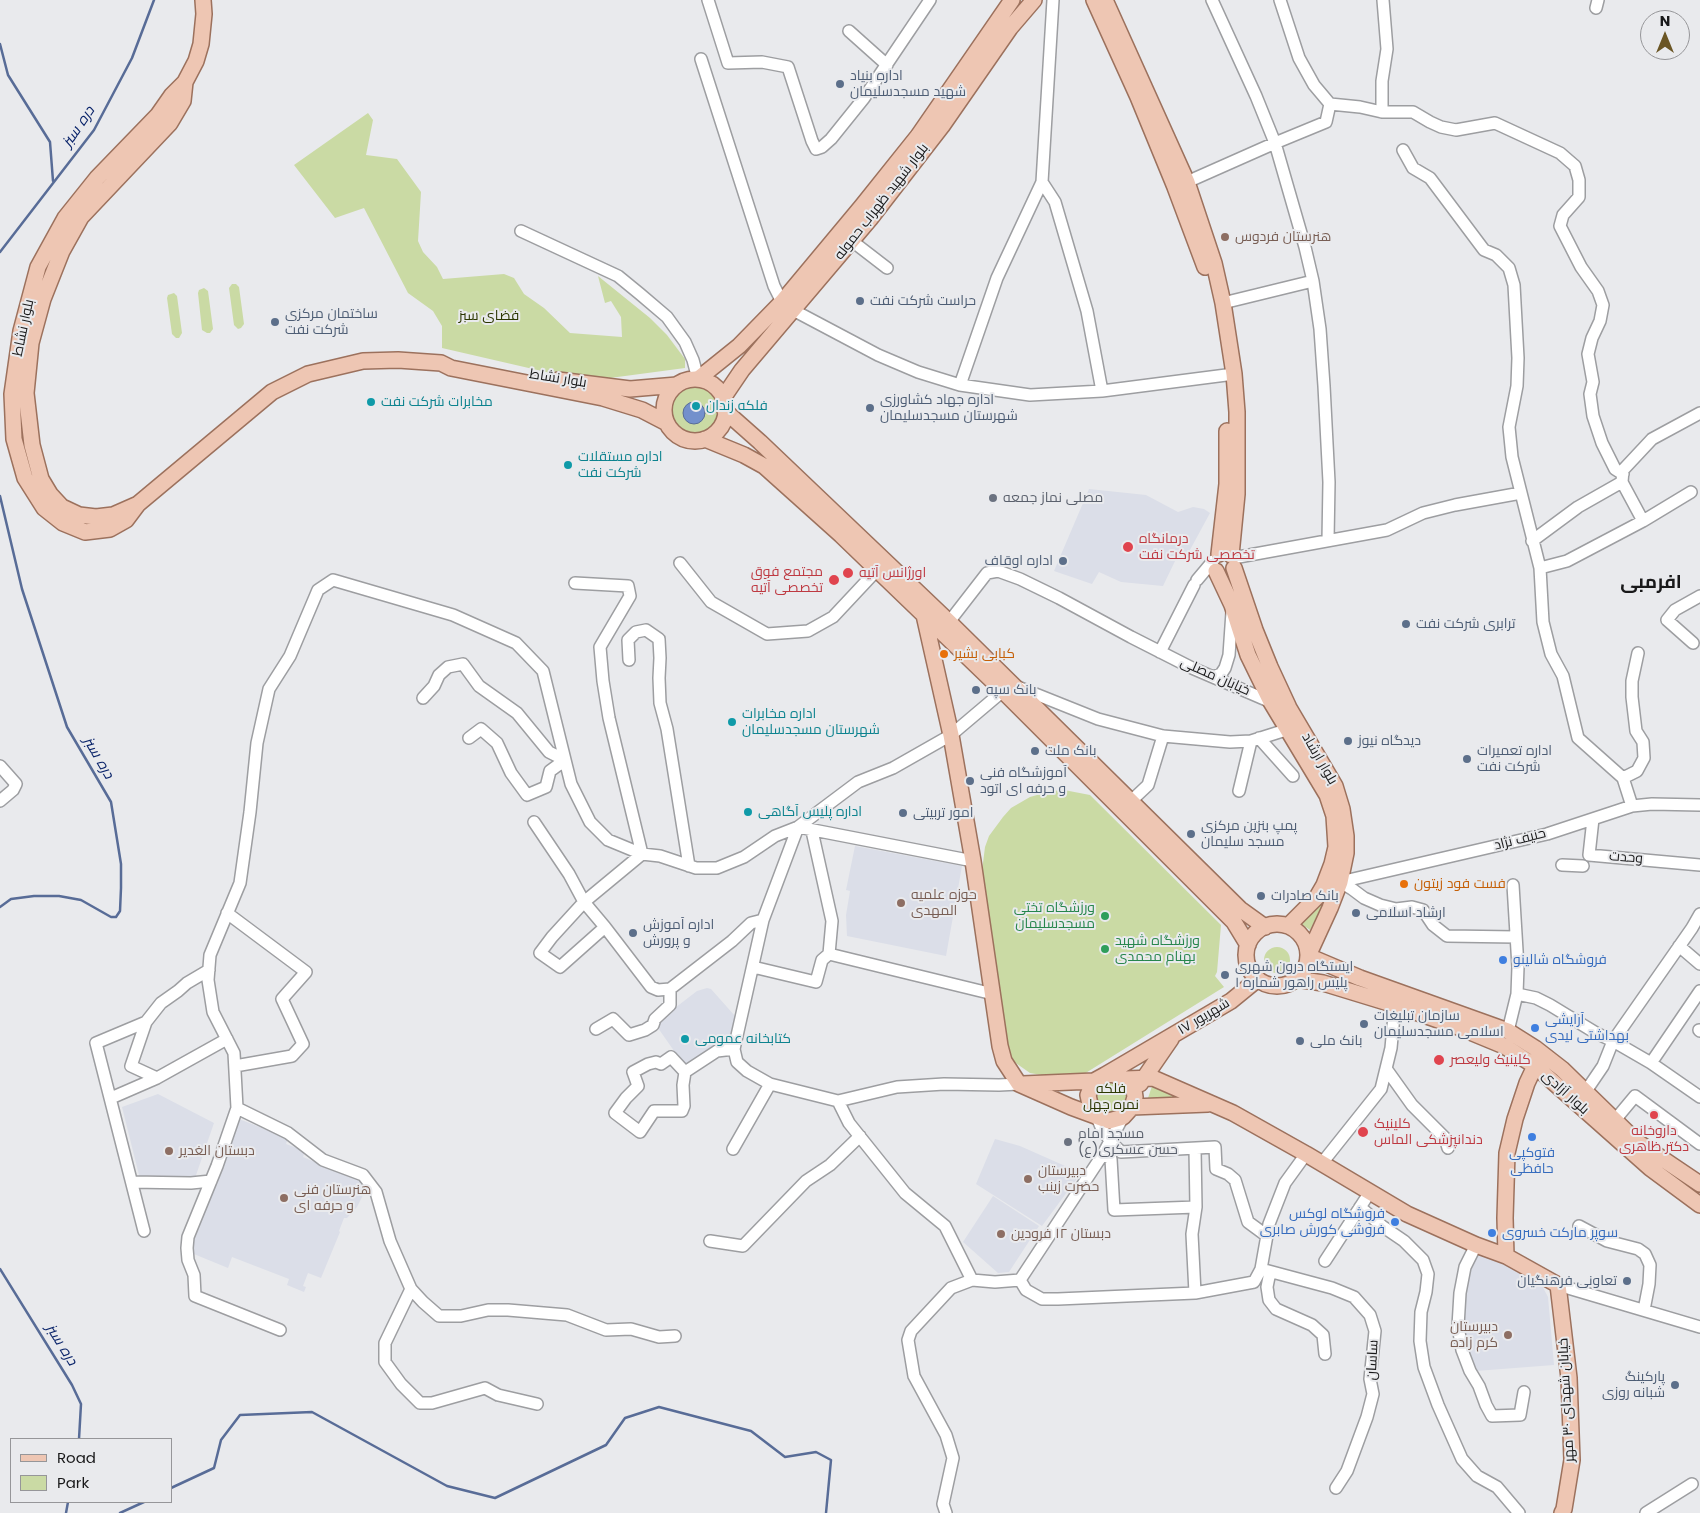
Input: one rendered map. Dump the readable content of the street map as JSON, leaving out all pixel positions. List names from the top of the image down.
{
  "streets": {
    "main road": [
      "بلوار شهید ظهراب حموله",
      "بلوار نشاط",
      "بلوار ارشاد",
      "۱۷ شهریور",
      "بلوار آزادی",
      "خیابان شهدای ۳۰ مهر"
    ],
    "street": [
      "خیابان مصلی",
      "حنیف نژاد",
      "وحدت",
      "ساسان"
    ]
  },
  "crossings": [
    ["بلوار شهید ظهراب حموله", "بلوار نشاط"],
    ["خیابان مصلی", "بلوار ارشاد"],
    ["بلوار ارشاد", "حنیف نژاد"],
    ["بلوار ارشاد", "۱۷ شهریور"],
    ["بلوار ارشاد", "بلوار آزادی"],
    ["حنیف نژاد", "وحدت"],
    ["۱۷ شهریور", "بلوار آزادی"]
  ],
  "districts": ["افرمبی"],
  "water": ["دره سبز"],
  "parks": ["فضای سبز", "فلکه نمره چهل"],
  "places": [
    "اداره بنیاد شهید مسجدسلیمان",
    "هنرستان فردوس",
    "حراست شرکت نفت",
    "ساختمان مرکزی شرکت نفت",
    "مخابرات شرکت نفت",
    "فلکه زندان",
    "اداره جهاد کشاورزی شهرستان مسجدسلیمان",
    "اداره مستقلات شرکت نفت",
    "مصلی نماز جمعه",
    "درمانگاه تخصصی شرکت نفت",
    "اداره اوقاف",
    "اورژانس آتیه",
    "مجتمع فوق تخصصی آتیه",
    "ترابری شرکت نفت",
    "کبابی بشیر",
    "بانک سپه",
    "اداره مخابرات شهرستان مسجدسلیمان",
    "دیدگاه نیوز",
    "بانک ملت",
    "اداره تعمیرات شرکت نفت",
    "آموزشگاه فنی و حرفه ای اتود",
    "اداره پلیس آگاهی",
    "امور تربیتی",
    "پمپ بنزین مرکزی مسجد سلیمان",
    "فست فود زیتون",
    "بانک صادرات",
    "حوزه علمیه المهدی",
    "ارشاد اسلامی",
    "ورزشگاه تختی مسجدسلیمان",
    "اداره آموزش و پرورش",
    "ورزشگاه شهید بهنام محمدی",
    "فروشگاه شالینو",
    "ایستگاه درون شهری پلیس راهور شماره ۱",
    "سازمان تبلیغات اسلامی مسجدسلیمان",
    "آرایشی بهداشتی لیدی",
    "کتابخانه عمومی",
    "بانک ملی",
    "کلینیک ولیعصر",
    "داروخانه دکتر ظاهری",
    "کلینیک دندانپزشکی الماس",
    "فتوکپی حافظی",
    "مسجد امام حسن عسکری(ع)",
    "دبستان الغدیر",
    "دبیرستان حضرت زینب",
    "هنرستان فنی و حرفه ای",
    "فروشگاه لوکس فروشی کورش صابری",
    "سوپر مارکت خسروی",
    "دبستان ۱۲ فرودین",
    "تعاونی فرهنگیان",
    "دبیرستان کرم زاده",
    "پارکینگ شبانه روزی"
  ],
  "legend": ["Road", "Park"],
  "north": "top"
}
